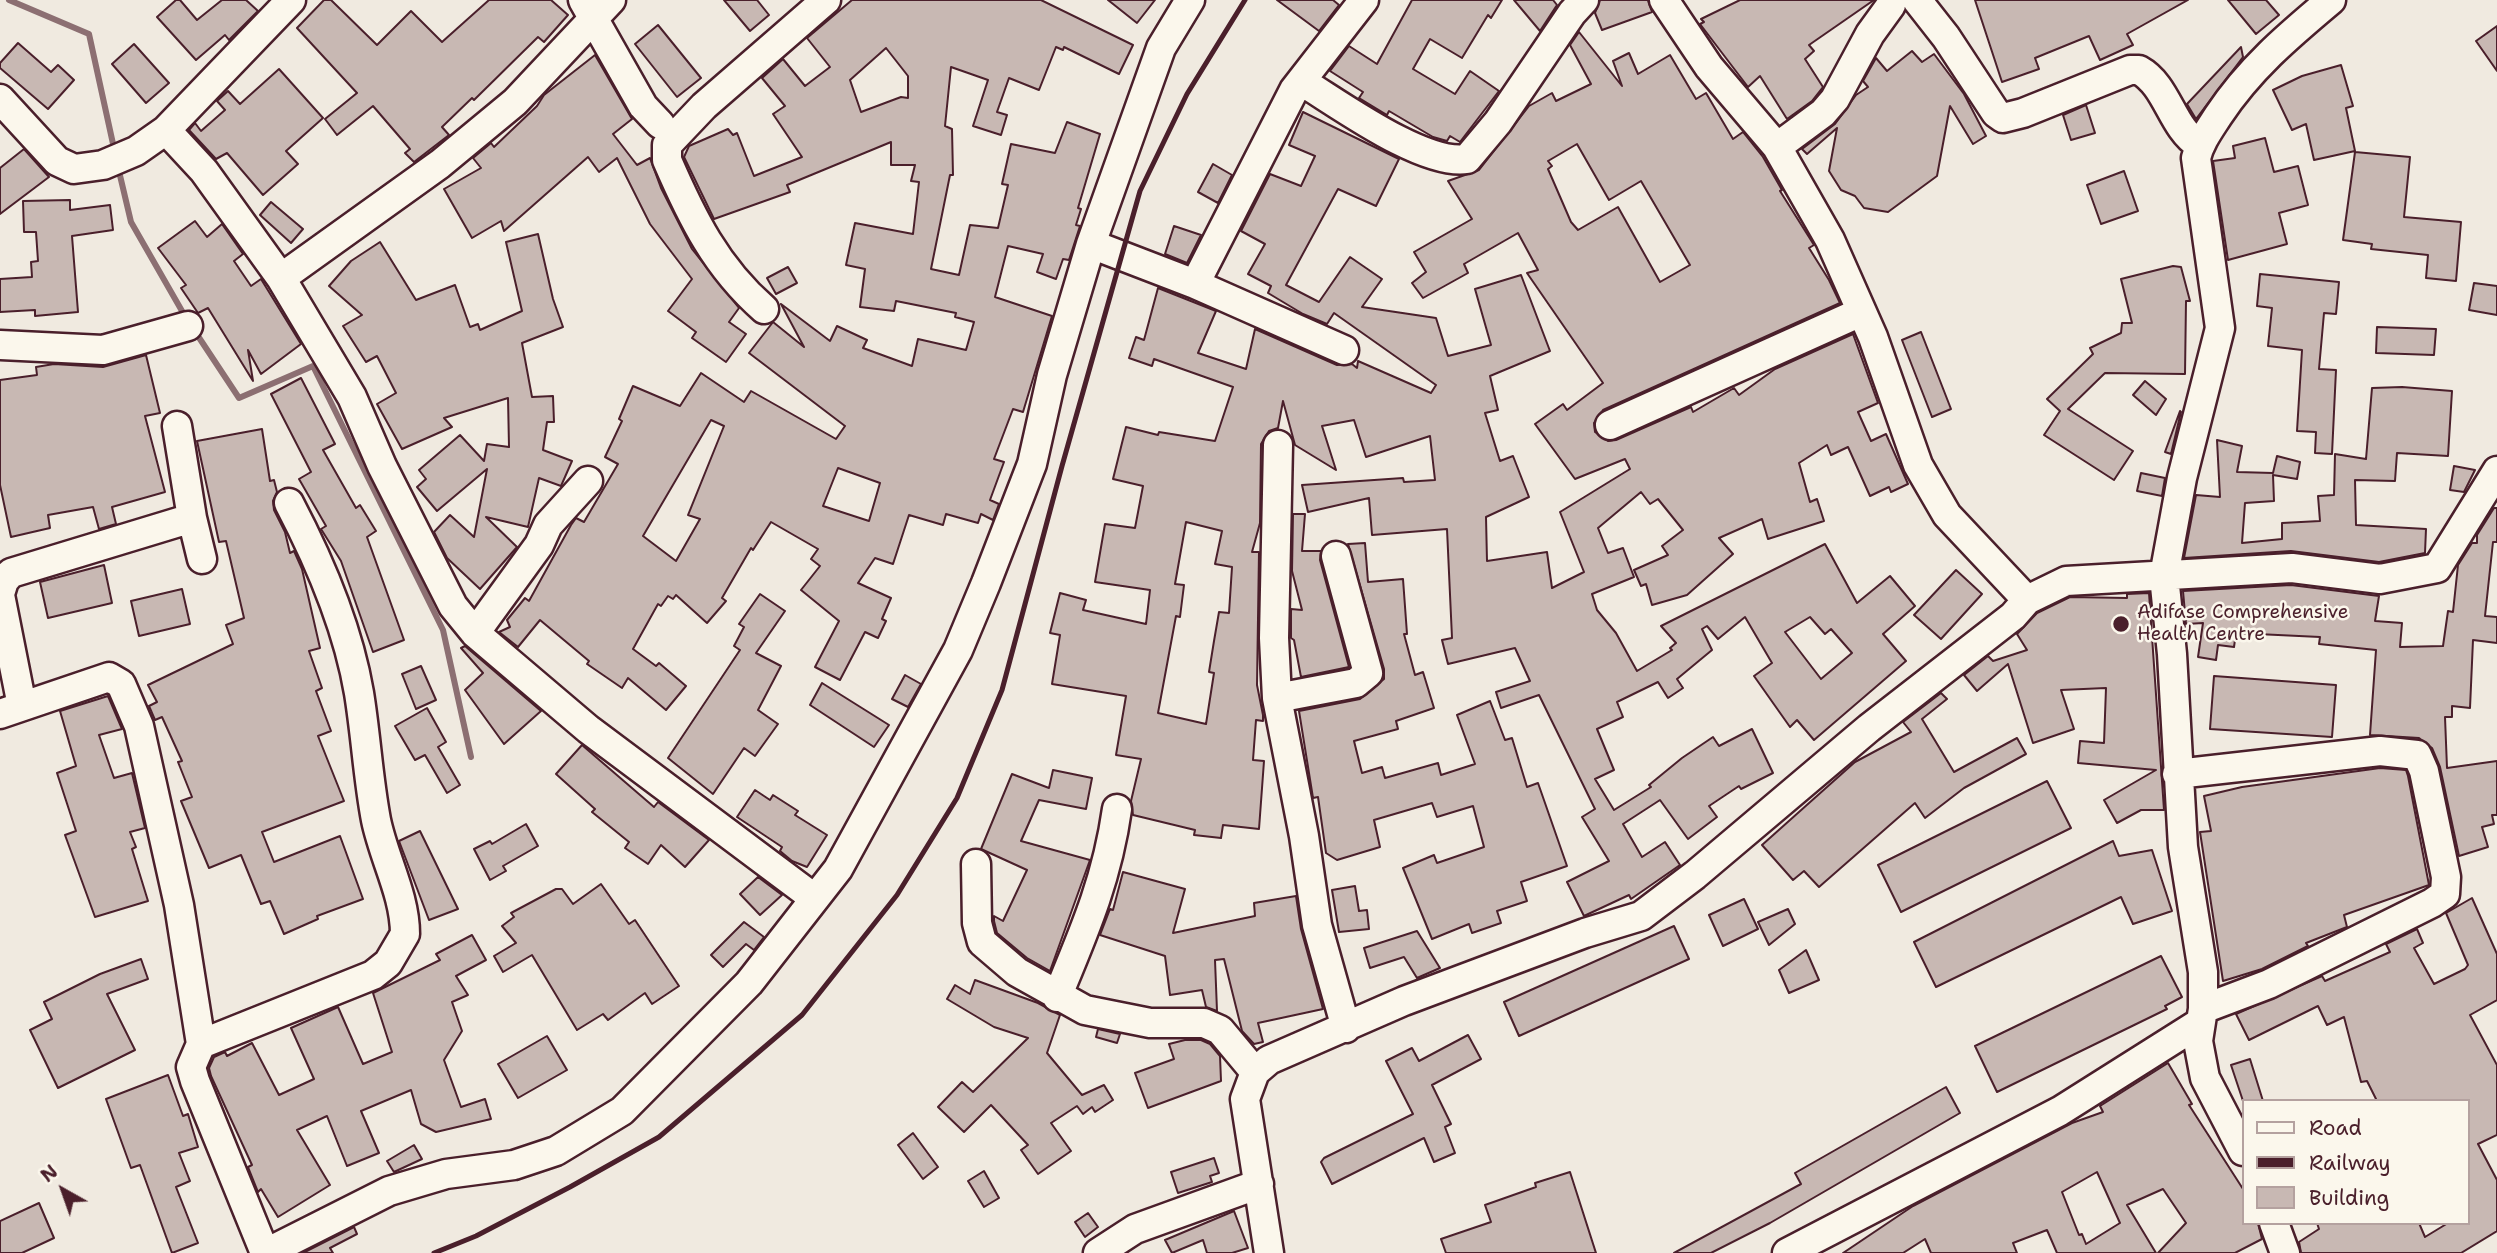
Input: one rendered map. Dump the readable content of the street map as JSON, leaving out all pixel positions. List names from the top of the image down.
{
  "places": ["Adifase Comprehensive Health Centre"],
  "legend": ["Road", "Railway", "Building"],
  "north": "top left"
}
